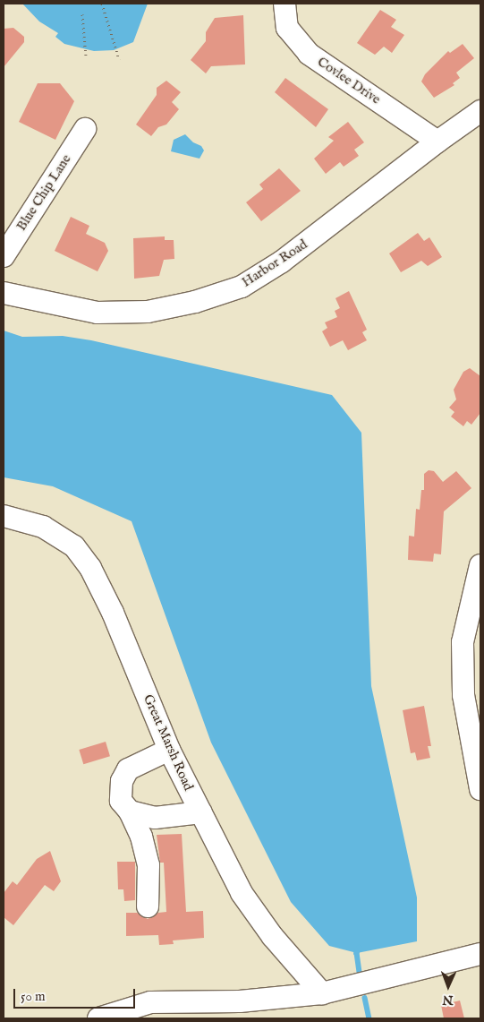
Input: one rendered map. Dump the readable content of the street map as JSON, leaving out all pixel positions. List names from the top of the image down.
{
  "streets": {
    "street": [
      "Covlee Drive",
      "Blue Chip Lane",
      "Harbor Road",
      "Great Marsh Road"
    ]
  },
  "crossings": [
    ["Covlee Drive", "Harbor Road"]
  ],
  "scale_bar": "50 m",
  "north": "bottom"
}
